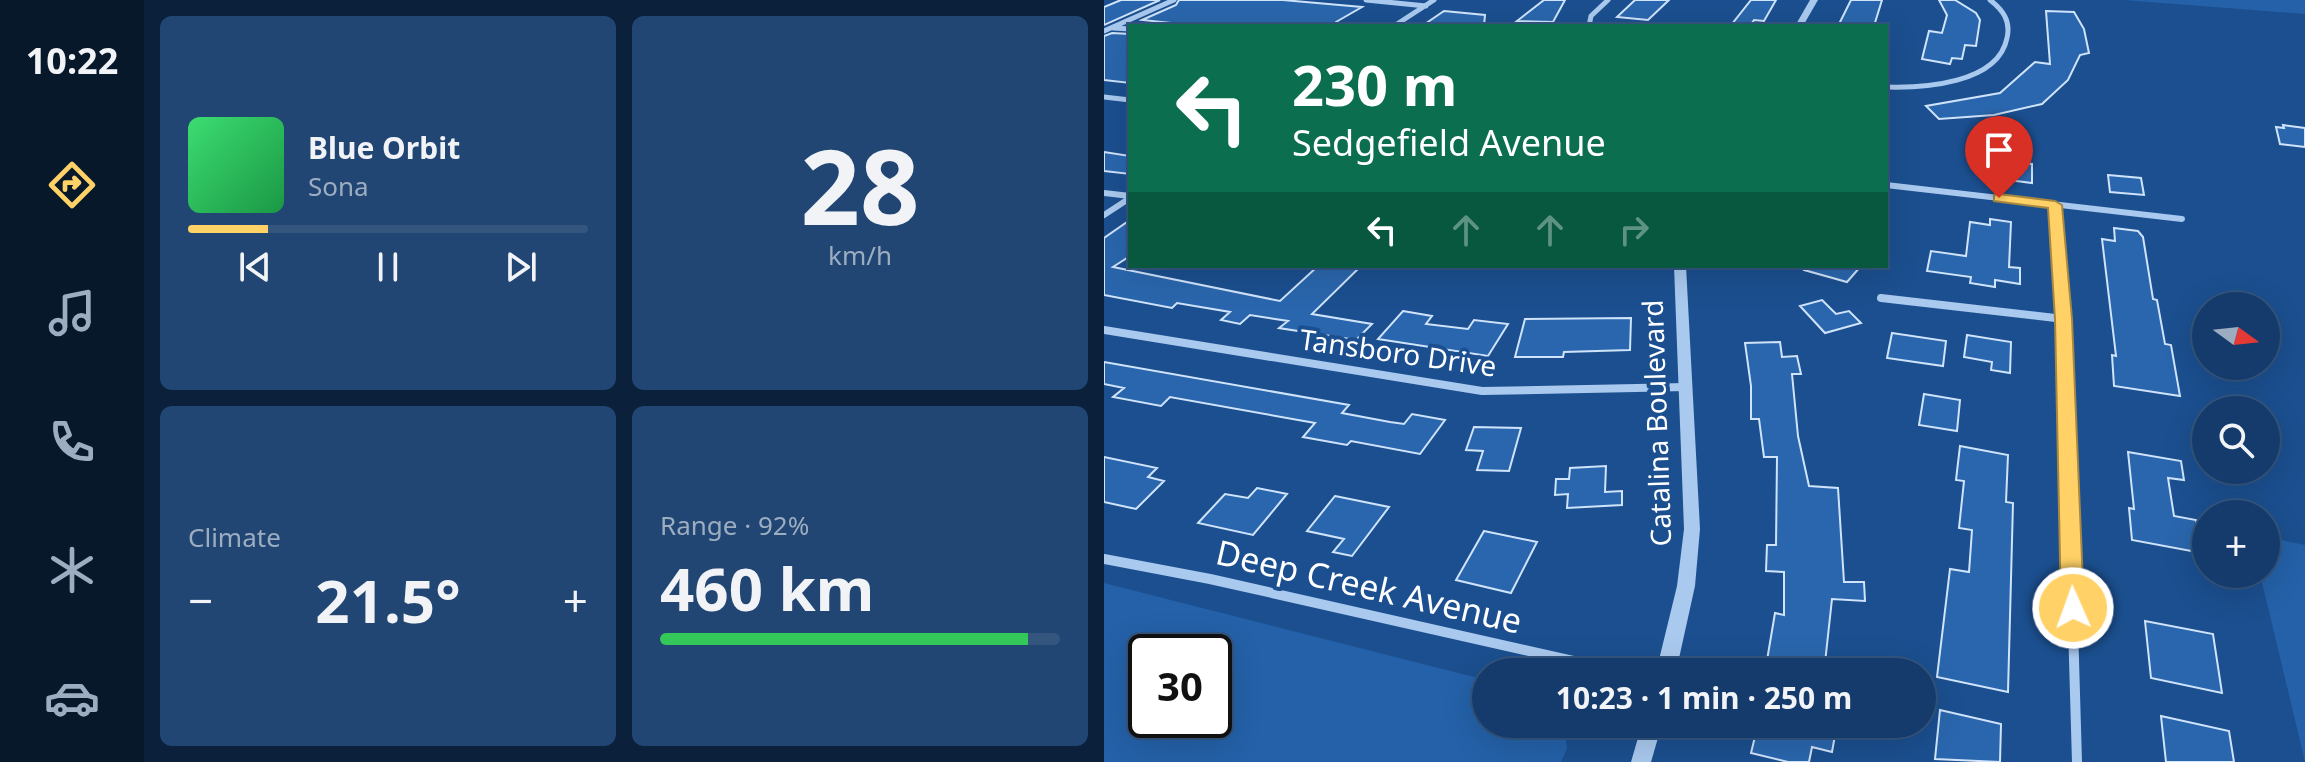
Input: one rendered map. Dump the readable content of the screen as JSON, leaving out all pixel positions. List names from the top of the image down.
{
  "streets": {
    "street": ["Tansboro Drive", "Catalina Boulevard", "Deep Creek Avenue"]
  },
  "crossings": [
    ["Tansboro Drive", "Catalina Boulevard"]
  ],
  "north": "right",
  "page": {
    "tabs": "10:22",
    "tile": [
      ["28", "km/h"],
      "Climate",
      ["Range · 92%", "460 km"]
    ],
    "turn": ["230 m", "Sedgefield Avenue"],
    "song": ["Blue Orbit", "Sona"],
    "map_buttons": "+",
    "heat": ["−", "21.5°", "+"],
    "limit": "30",
    "trip": "10:23 · 1 min · 250 m"
  }
}
